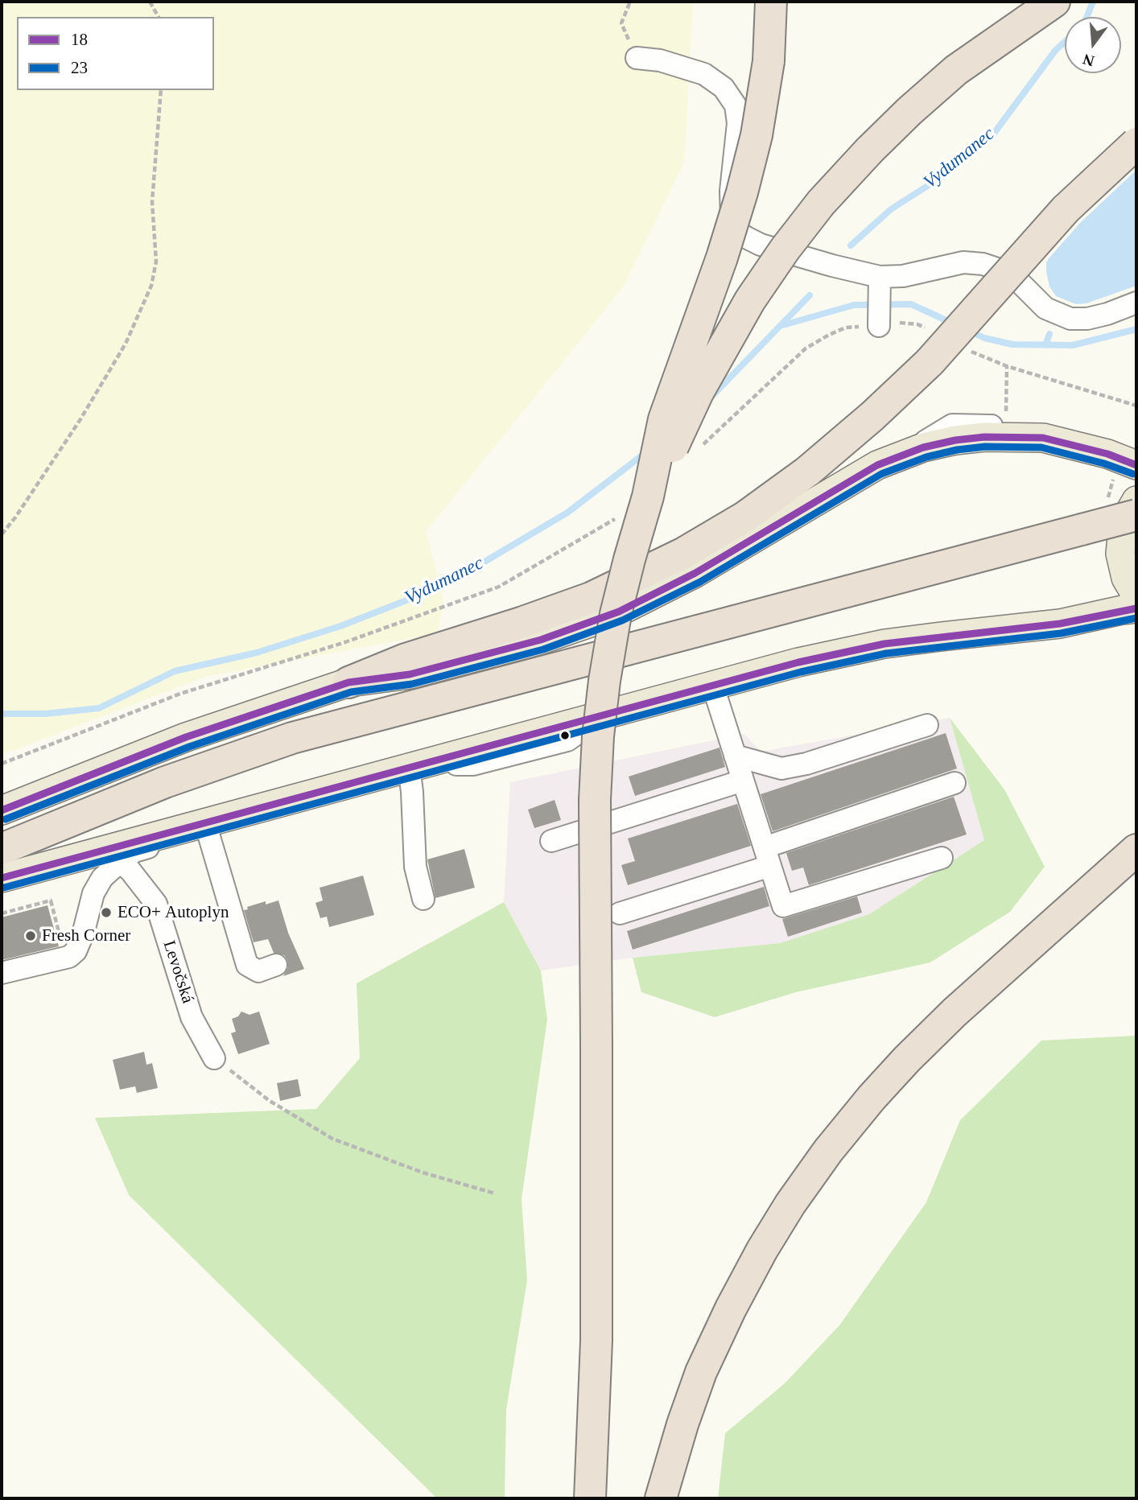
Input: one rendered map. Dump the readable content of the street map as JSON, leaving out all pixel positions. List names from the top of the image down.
{
  "streets": {
    "lane": ["Levočská"]
  },
  "water": ["Vydumanec"],
  "places": ["ECO+ Autoplyn", "Fresh Corner"],
  "lines": ["transit line 18", "transit line 23"],
  "legend": ["18", "23"],
  "north": "bottom"
}
